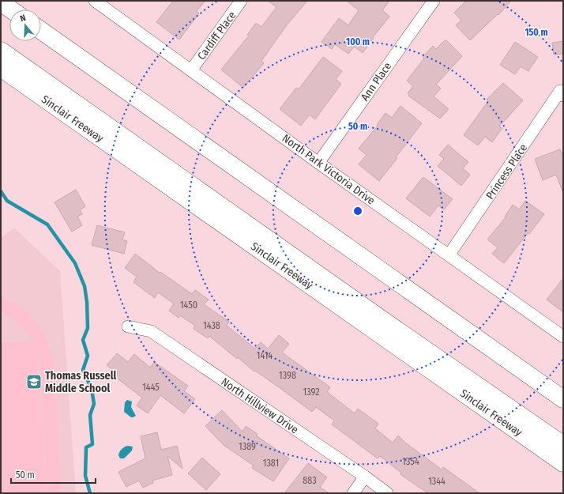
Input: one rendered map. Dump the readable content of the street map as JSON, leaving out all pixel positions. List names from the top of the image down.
{
  "streets": {
    "highway": ["Sinclair Freeway"],
    "street": [
      "Cardiff Place",
      "Ann Place",
      "North Park Victoria Drive",
      "Princess Place",
      "North Hillview Drive"
    ]
  },
  "crossings": [
    ["Cardiff Place", "North Park Victoria Drive"],
    ["Ann Place", "North Park Victoria Drive"],
    ["North Park Victoria Drive", "Princess Place"]
  ],
  "places": {
    "school or university": ["Thomas Russell Middle School"]
  },
  "house_numbers": [
    "1450",
    "1438",
    "1414",
    "1398",
    "1445",
    "1392",
    "1389",
    "1354",
    "1381",
    "883",
    "1344"
  ],
  "scale_bar": "50 m",
  "north": "top",
  "rings": ["150 m", "100 m", "50 m"]
}
